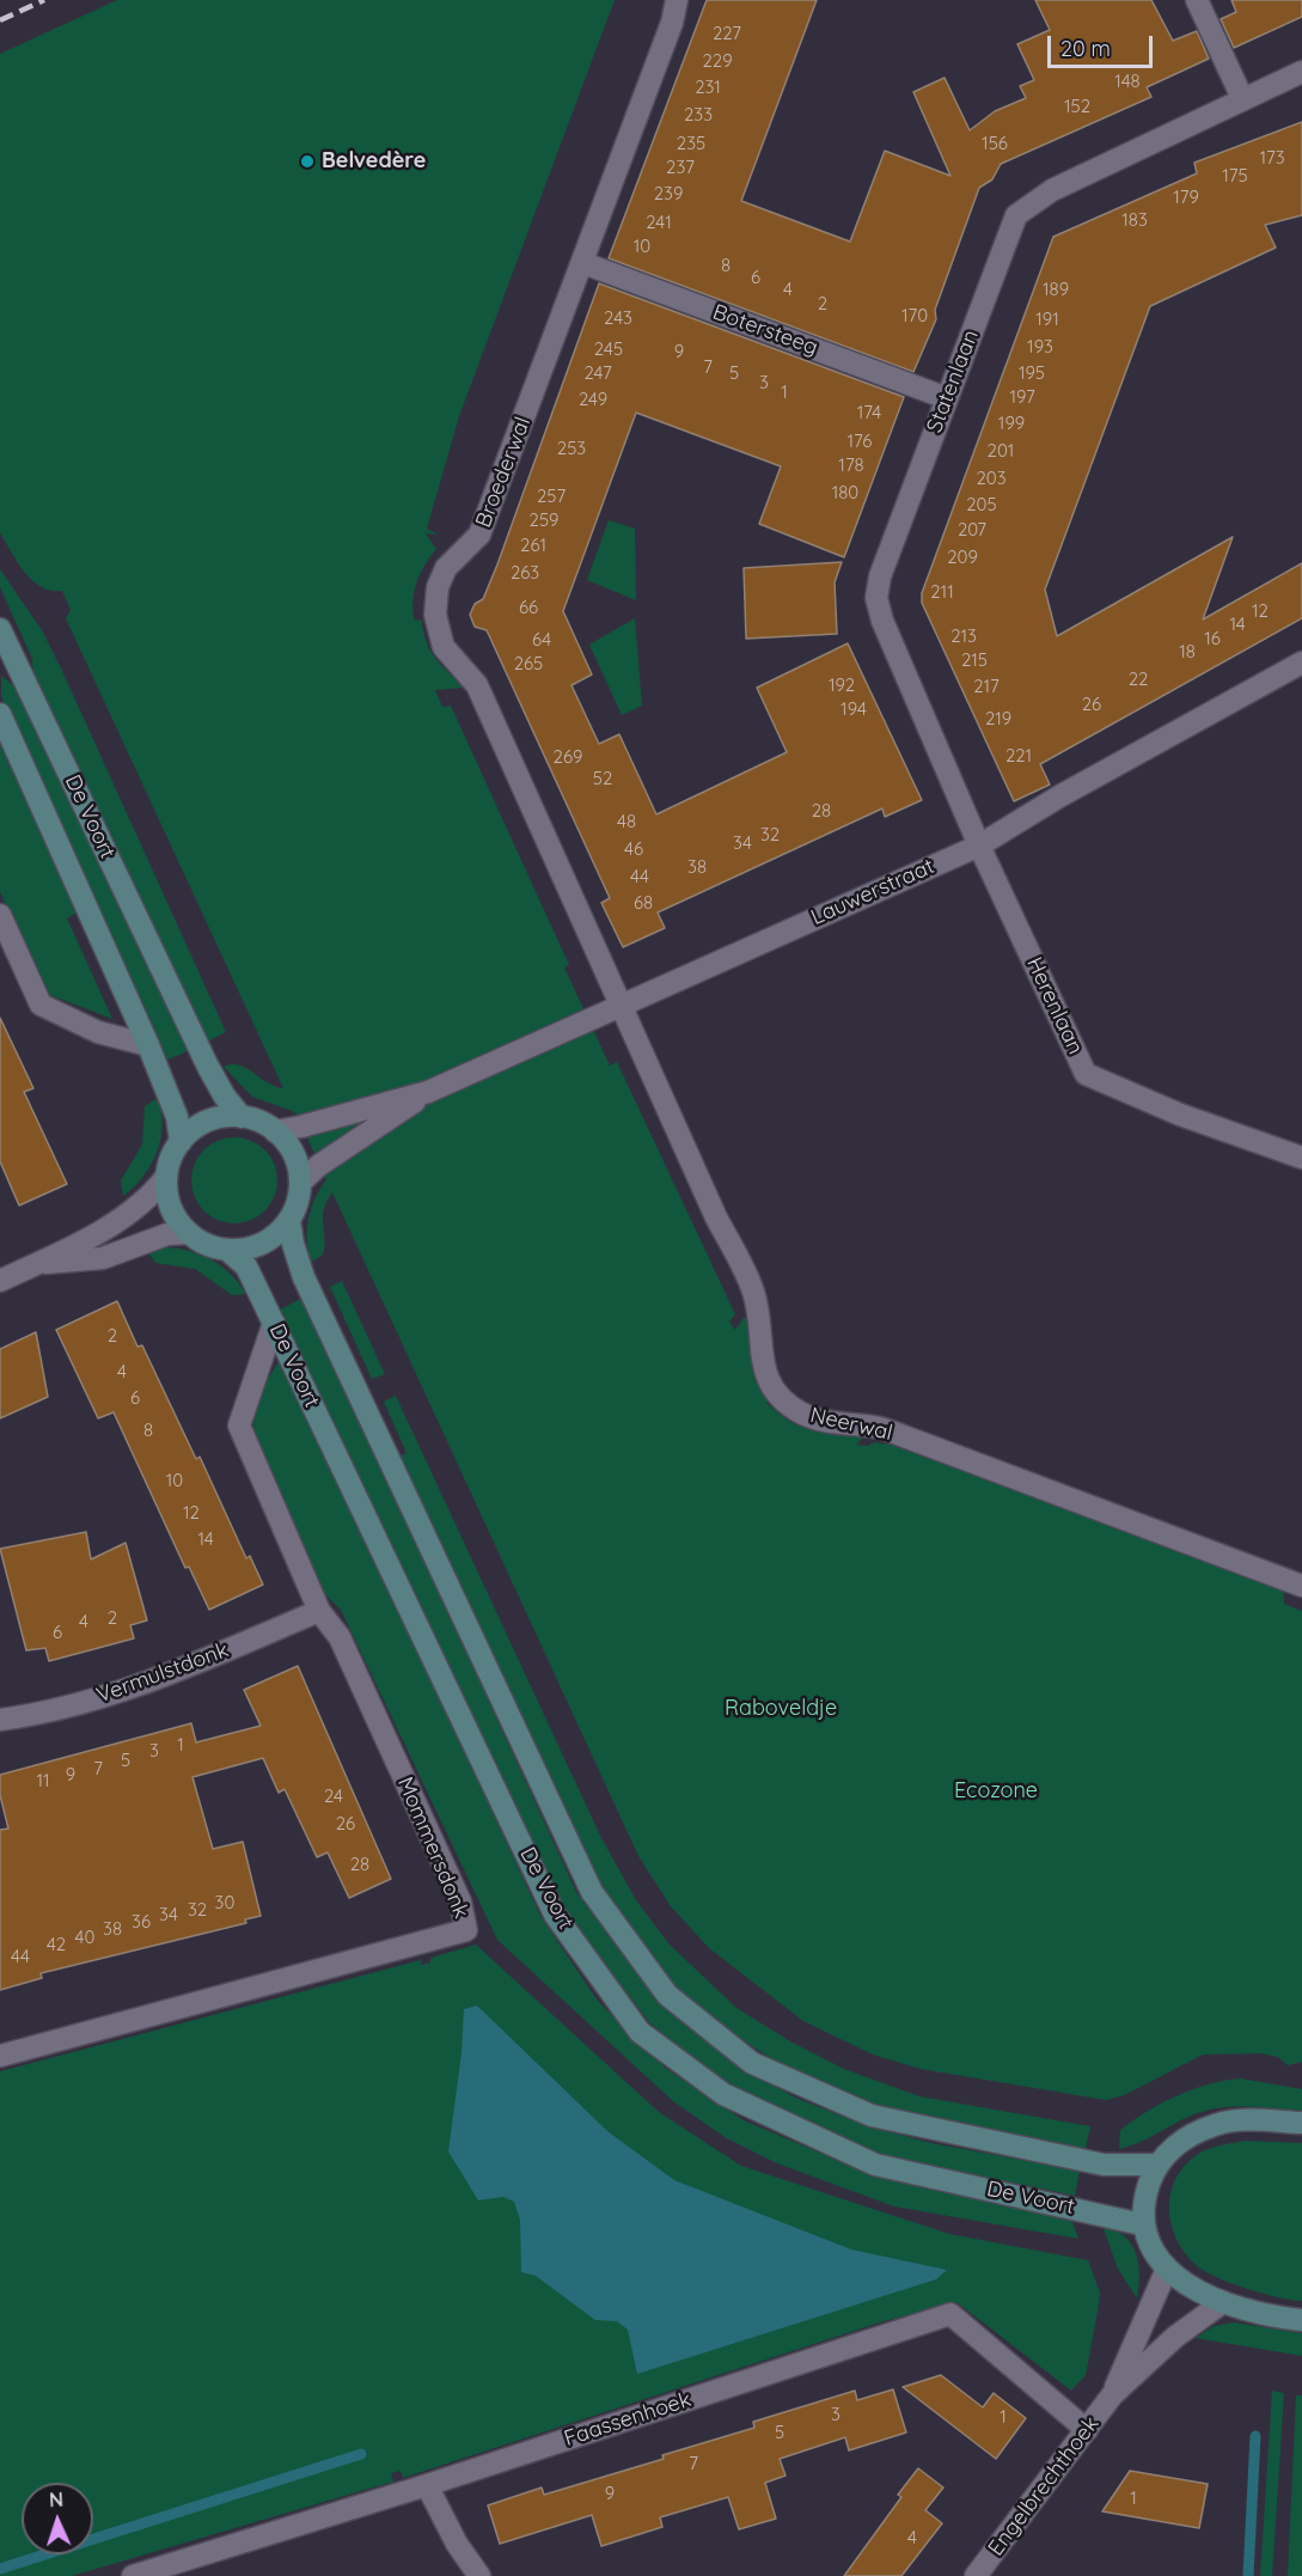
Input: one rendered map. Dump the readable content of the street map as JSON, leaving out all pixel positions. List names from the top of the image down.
{
  "streets": {
    "street": [
      "Botersteeg",
      "Statenlaan",
      "Broederwal",
      "De Voort",
      "Lauwerstraat",
      "Herenlaan",
      "Neerwal",
      "Vermulstdonk",
      "Mommersdonk",
      "Faassenhoek",
      "Engelbrechthoek"
    ]
  },
  "crossings": [
    ["Botersteeg", "Statenlaan"],
    ["Botersteeg", "Broederwal"],
    ["Statenlaan", "Lauwerstraat"],
    ["Statenlaan", "Herenlaan"],
    ["Broederwal", "Lauwerstraat"],
    ["Broederwal", "Neerwal"],
    ["De Voort", "Lauwerstraat"],
    ["De Voort", "Mommersdonk"],
    ["Lauwerstraat", "Herenlaan"],
    ["Lauwerstraat", "Neerwal"],
    ["Vermulstdonk", "Mommersdonk"],
    ["Faassenhoek", "Engelbrechthoek"]
  ],
  "parks": ["Raboveldje", "Ecozone"],
  "places": ["Belvedère"],
  "house_numbers": [
    "227",
    "229",
    "148",
    "231",
    "152",
    "233",
    "235",
    "156",
    "173",
    "237",
    "175",
    "239",
    "179",
    "183",
    "241",
    "10",
    "8",
    "6",
    "4",
    "189",
    "2",
    "170",
    "243",
    "191",
    "193",
    "245",
    "9",
    "7",
    "247",
    "5",
    "195",
    "3",
    "1",
    "197",
    "249",
    "174",
    "199",
    "176",
    "253",
    "201",
    "178",
    "203",
    "180",
    "257",
    "205",
    "259",
    "207",
    "261",
    "209",
    "263",
    "211",
    "66",
    "12",
    "14",
    "213",
    "16",
    "64",
    "18",
    "215",
    "265",
    "22",
    "192",
    "217",
    "26",
    "194",
    "219",
    "221",
    "269",
    "52",
    "28",
    "48",
    "32",
    "34",
    "46",
    "38",
    "44",
    "68",
    "2",
    "4",
    "6",
    "8",
    "10",
    "12",
    "14",
    "2",
    "4",
    "6",
    "1",
    "3",
    "5",
    "7",
    "9",
    "11",
    "24",
    "26",
    "28",
    "30",
    "32",
    "34",
    "36",
    "38",
    "40",
    "42",
    "44",
    "3",
    "1",
    "5",
    "7",
    "9",
    "1",
    "4"
  ],
  "scale_bar": "20 m",
  "north": "top"
}
